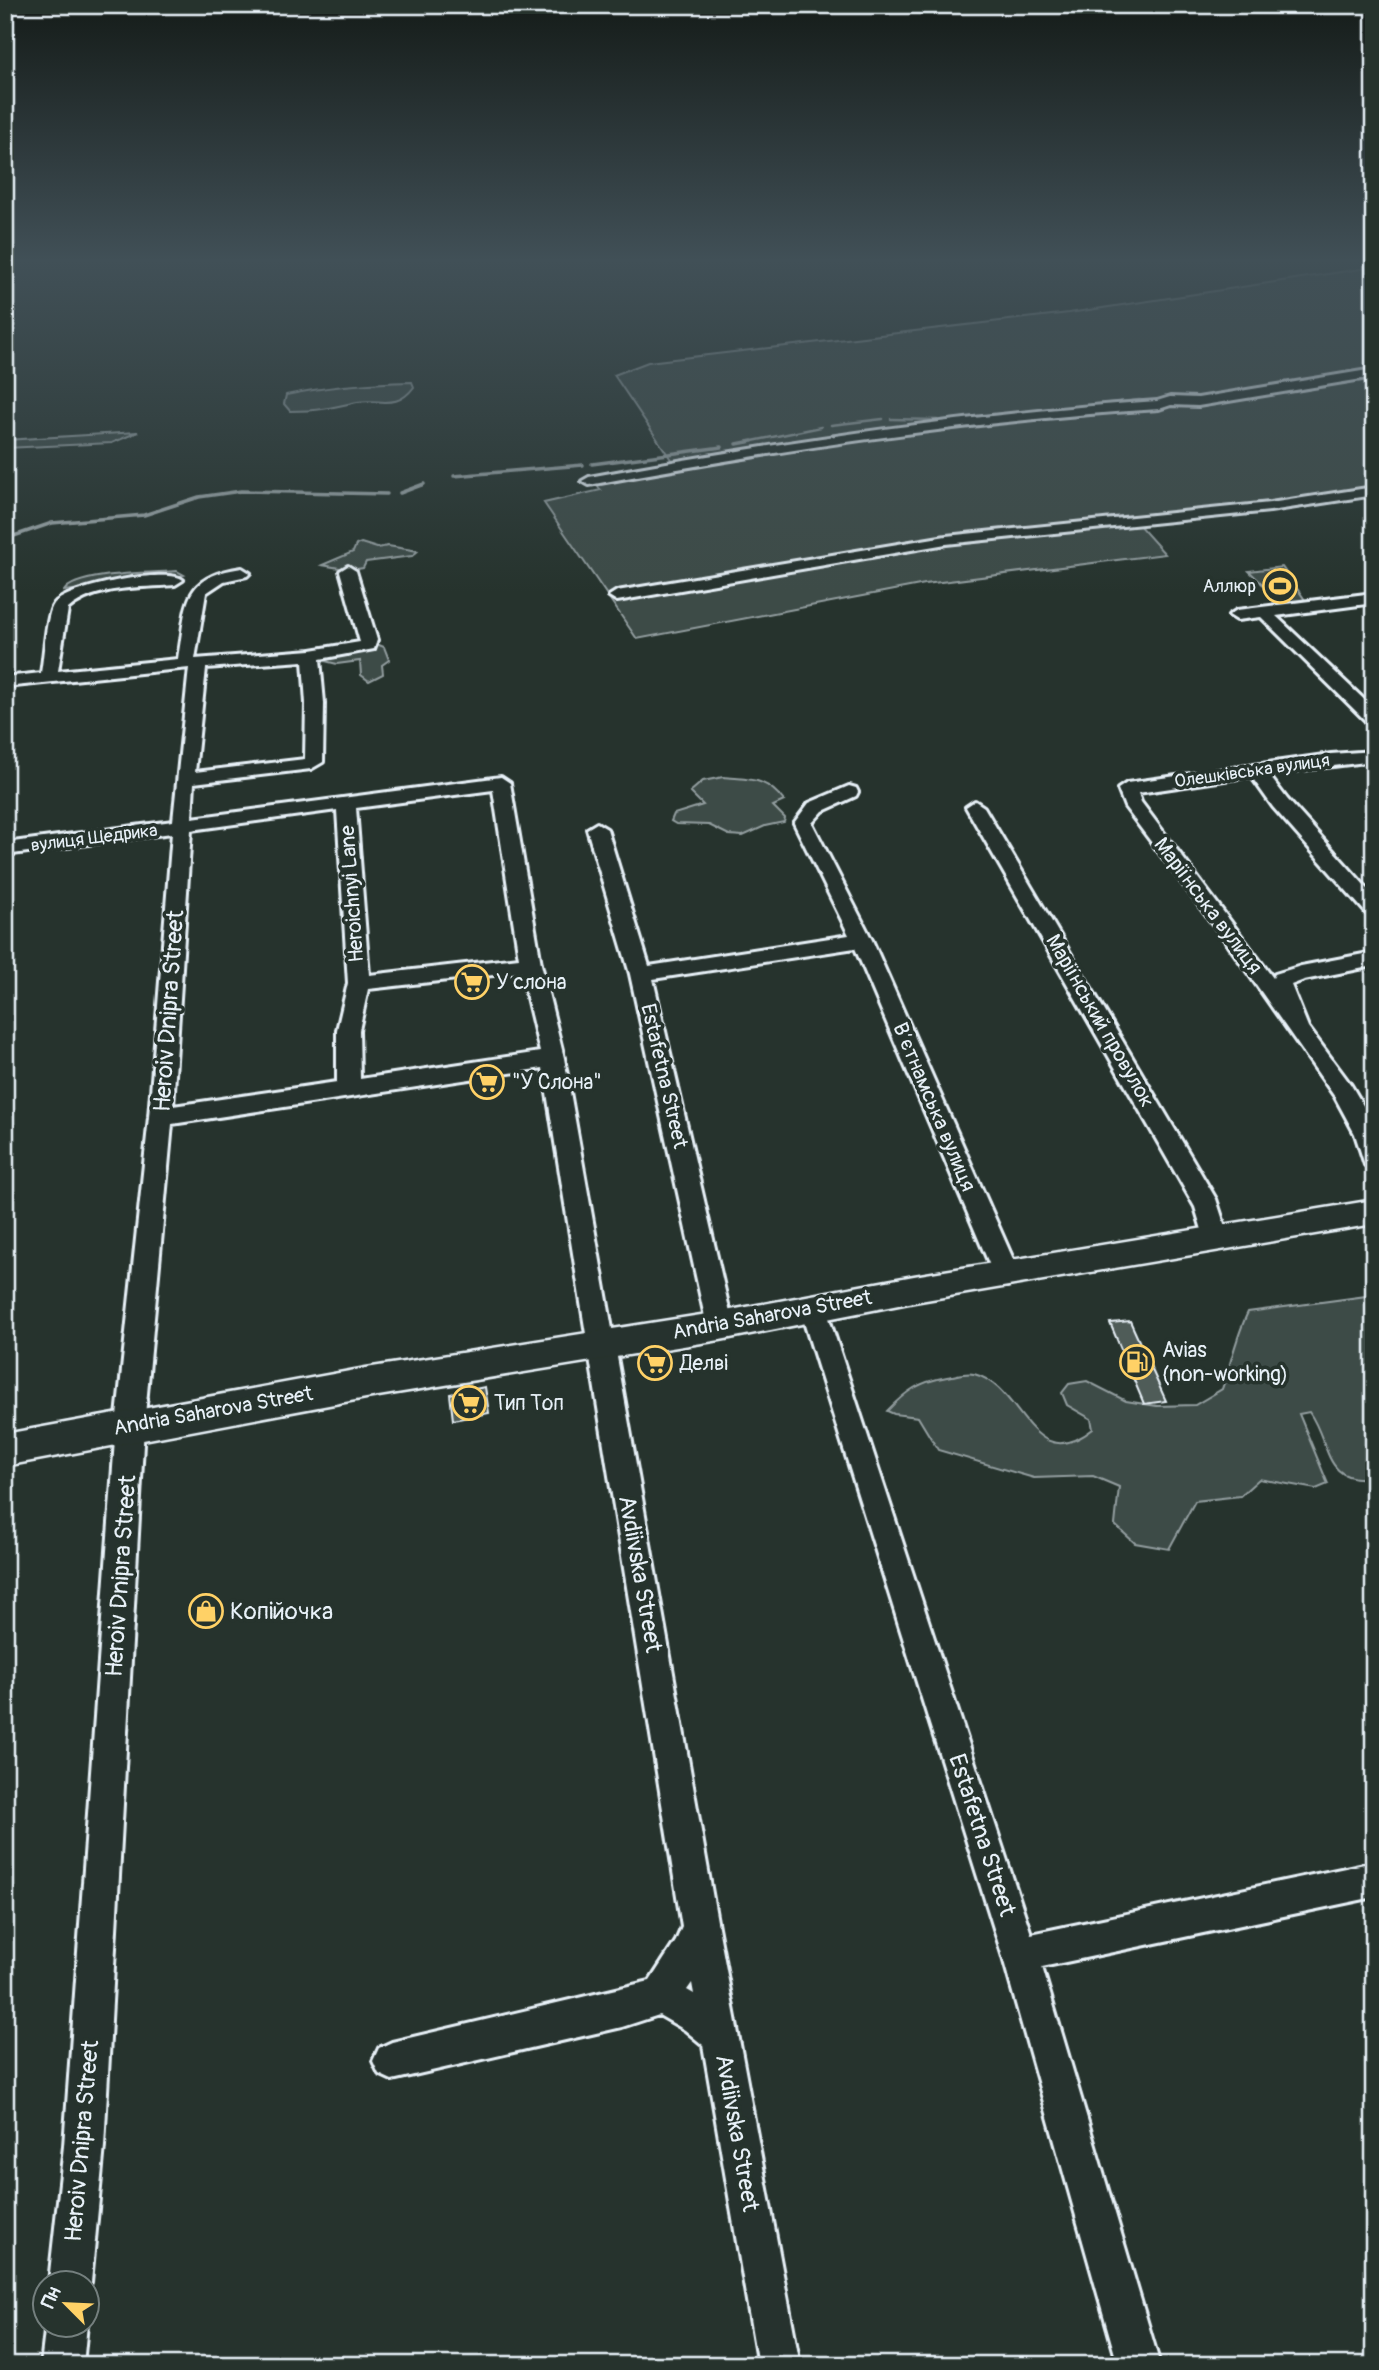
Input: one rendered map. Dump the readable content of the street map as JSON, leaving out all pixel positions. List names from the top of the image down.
{
  "streets": {
    "main road": ["Andria Saharova Street"],
    "street": [
      "Олешківська вулиця",
      "вулиця Щедрика",
      "Heroichnyi Lane",
      "Маріїнська вулиця",
      "Heroiv Dnipra Street",
      "Маріїнський провулок",
      "Estafetna Street",
      "Вʼєтнамська вулиця",
      "Avdiivska Street"
    ]
  },
  "crossings": [
    ["Олешківська вулиця", "Маріїнська вулиця"],
    ["вулиця Щедрика", "Heroiv Dnipra Street"],
    ["Heroichnyi Lane", "Avdiivska Street"],
    ["Heroiv Dnipra Street", "Andria Saharova Street"],
    ["Маріїнський провулок", "Andria Saharova Street"],
    ["Estafetna Street", "Andria Saharova Street"],
    ["Вʼєтнамська вулиця", "Andria Saharova Street"],
    ["Andria Saharova Street", "Avdiivska Street"]
  ],
  "places": {
    "sports": ["Аллюр"],
    "supermarket": [
      "У слона",
      "\"У Слона\"",
      "Делві",
      "Тип Топ"
    ],
    "fuel station": ["Avias (non-working)"],
    "shop": ["Копійочка"]
  },
  "north": "top left"
}
